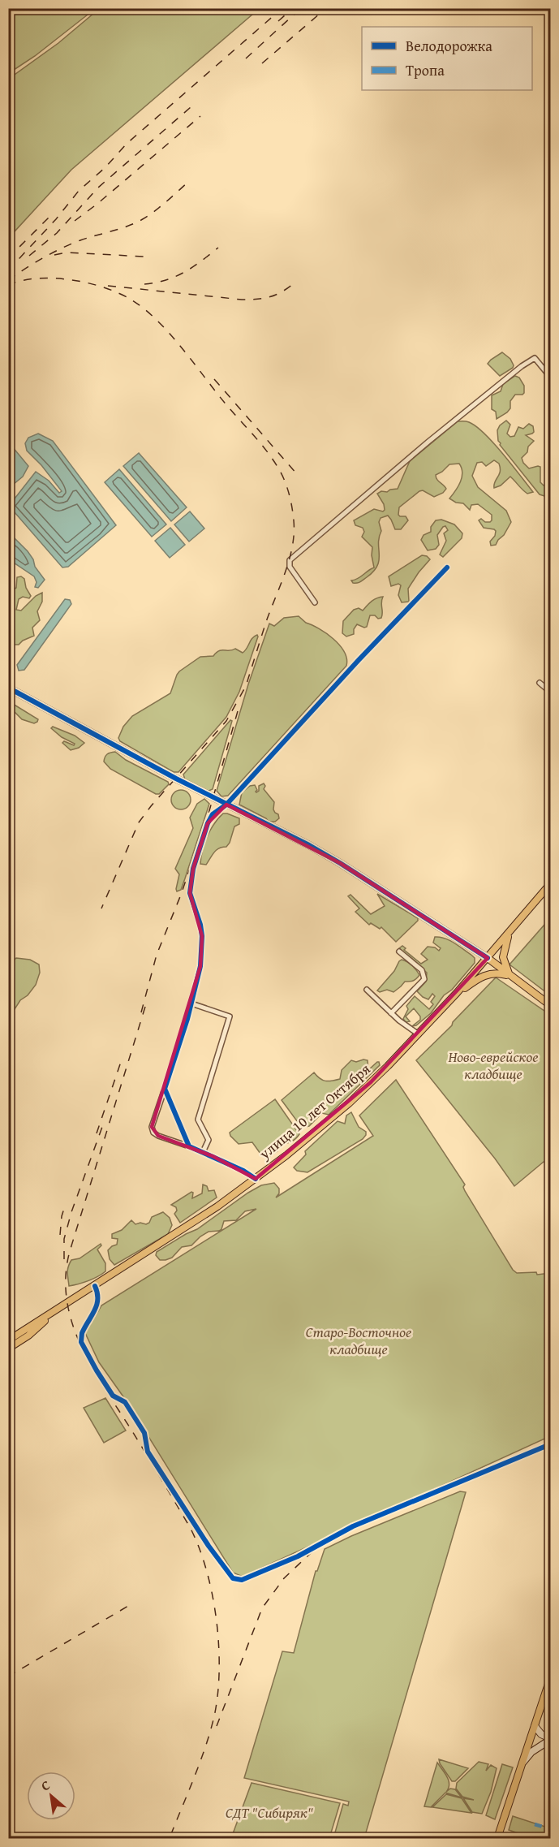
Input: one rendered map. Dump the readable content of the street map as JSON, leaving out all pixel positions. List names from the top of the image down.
{
  "streets": {
    "main road": ["улица 10 лет Октября"]
  },
  "parks": ["Ново-еврейское кладбище", "Старо-Восточное кладбище", "СДТ \"Сибиряк\""],
  "legend": ["Велодорожка", "Тропа"],
  "north": "top left"
}
